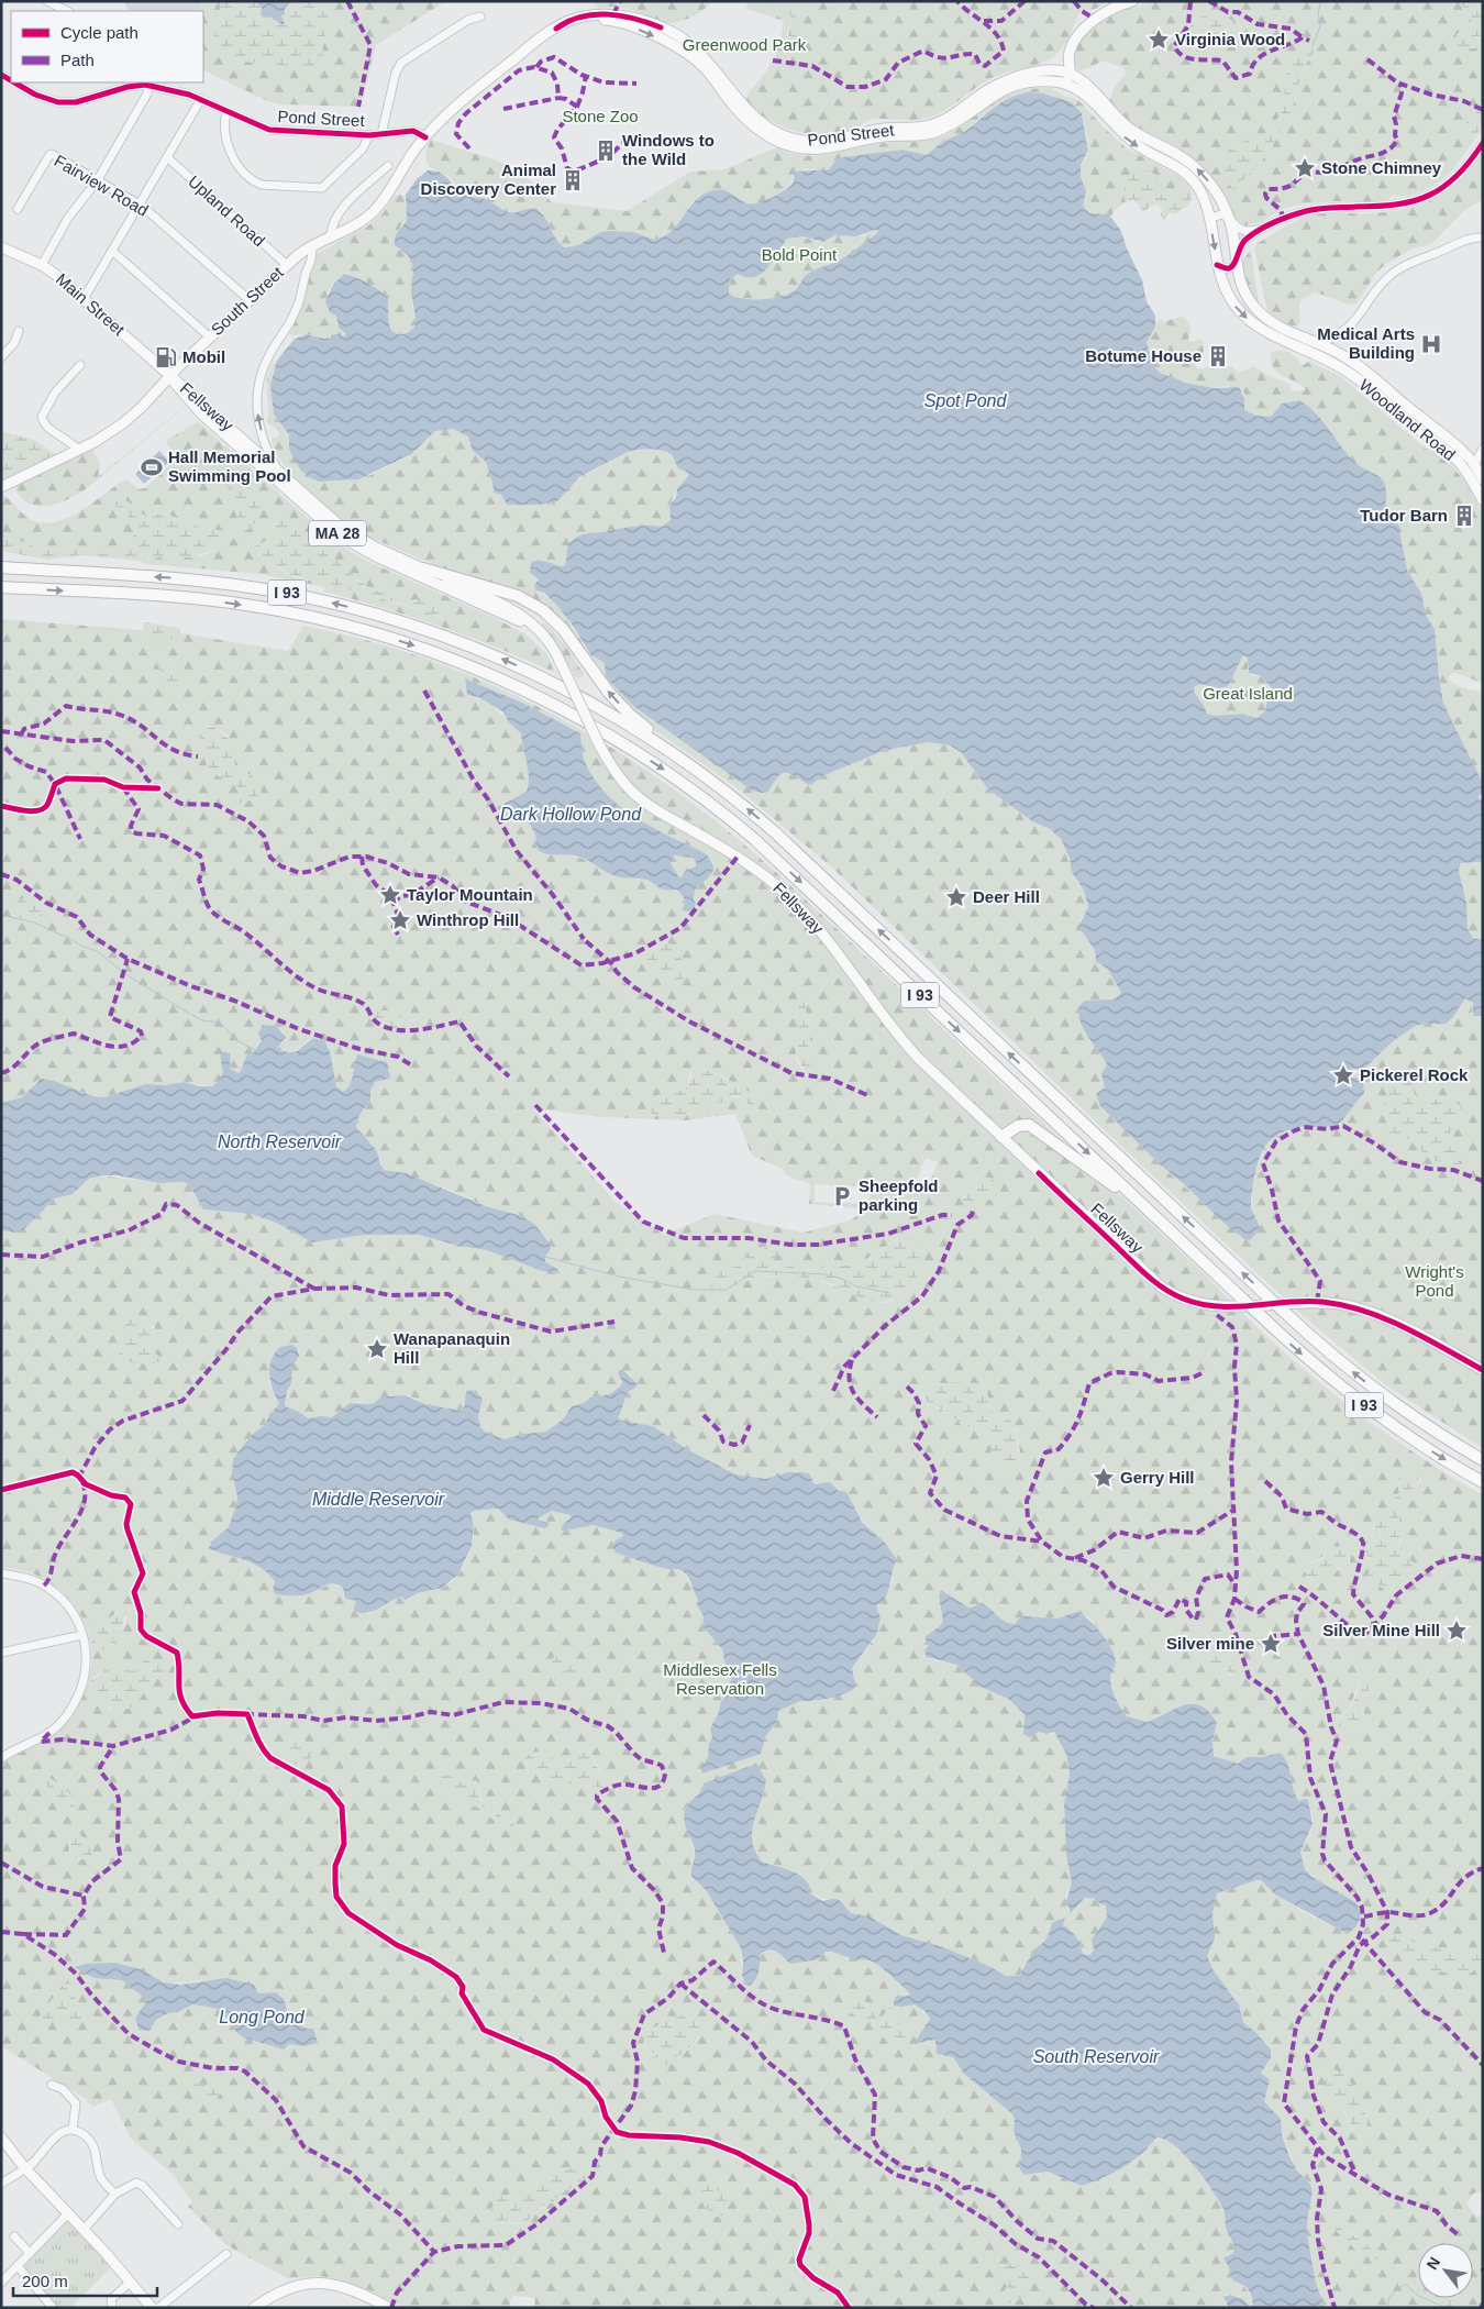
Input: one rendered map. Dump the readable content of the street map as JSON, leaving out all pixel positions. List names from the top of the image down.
{
  "streets": {
    "highway": ["I 93"],
    "main road": [
      "Pond Street",
      "South Street",
      "Main Street",
      "Fellsway",
      "Woodland Road",
      "MA 28"
    ],
    "street": ["Fairview Road", "Upland Road"]
  },
  "crossings": [
    ["Pond Street", "South Street"],
    ["Pond Street", "Woodland Road"],
    ["Fairview Road", "South Street"],
    ["Upland Road", "South Street"],
    ["South Street", "Main Street"],
    ["South Street", "Fellsway"],
    ["Main Street", "Fellsway"]
  ],
  "water": [
    "Spot Pond",
    "Dark Hollow Pond",
    "North Reservoir",
    "Middle Reservoir",
    "Long Pond",
    "South Reservoir"
  ],
  "parks": [
    "Greenwood Park",
    "Stone Zoo",
    "Bold Point",
    "Great Island",
    "Wright's Pond",
    "Middlesex Fells Reservation"
  ],
  "places": {
    "place": [
      "Virginia Wood",
      "Stone Chimney",
      "Taylor Mountain",
      "Deer Hill",
      "Winthrop Hill",
      "Pickerel Rock",
      "Wanapanaquin Hill",
      "Gerry Hill",
      "Silver Mine Hill",
      "Silver mine"
    ],
    "building": [
      "Windows to the Wild",
      "Animal Discovery Center",
      "Botume House",
      "Tudor Barn"
    ],
    "hospital": ["Medical Arts Building"],
    "fuel station": ["Mobil"],
    "sports": ["Hall Memorial Swimming Pool"],
    "parking": ["Sheepfold parking"]
  },
  "legend": ["Cycle path", "Path"],
  "scale_bar": "200 m",
  "north": "top left"
}
